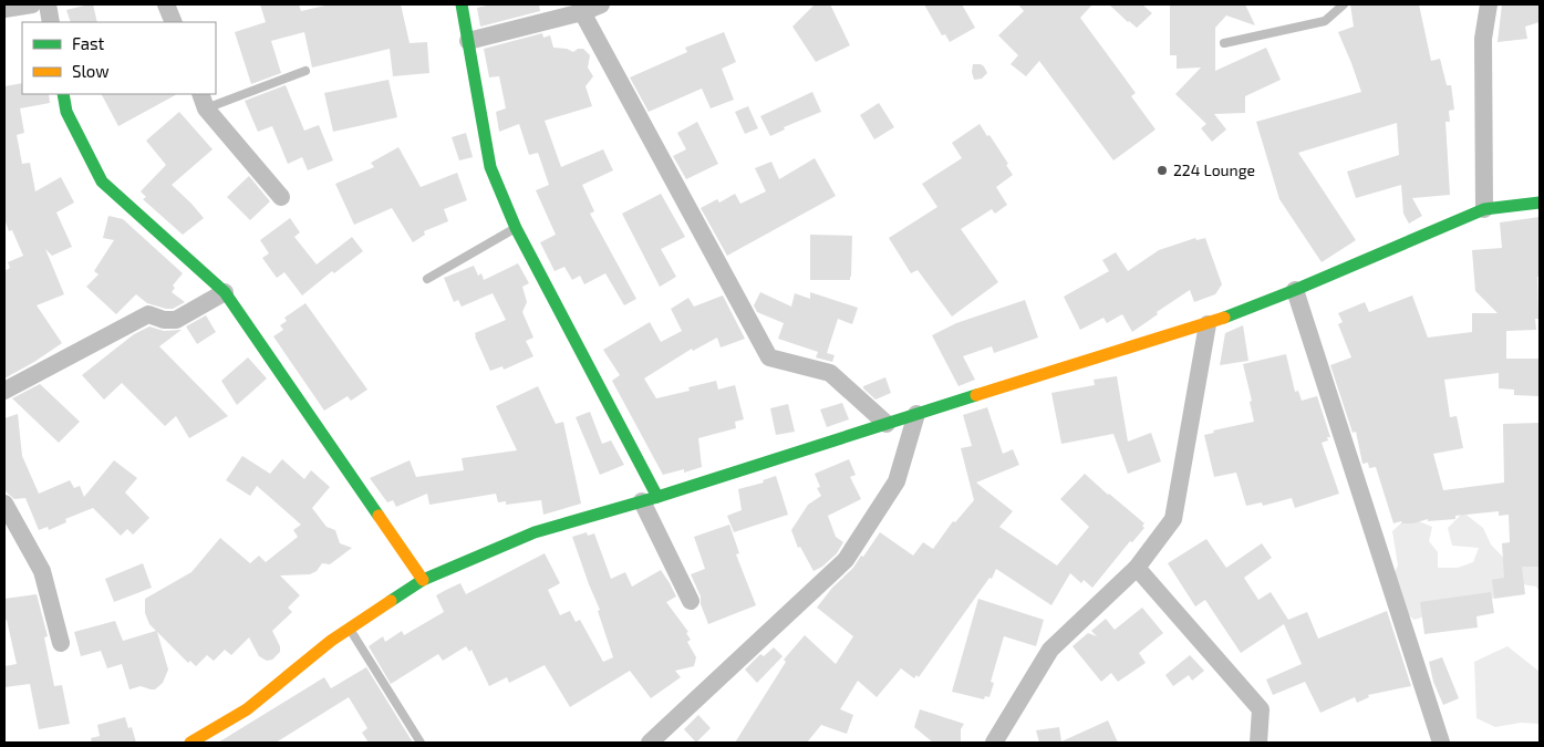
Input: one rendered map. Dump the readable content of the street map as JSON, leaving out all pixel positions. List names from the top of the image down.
{
  "places": ["224 Lounge"],
  "legend": ["Fast", "Slow"]
}
